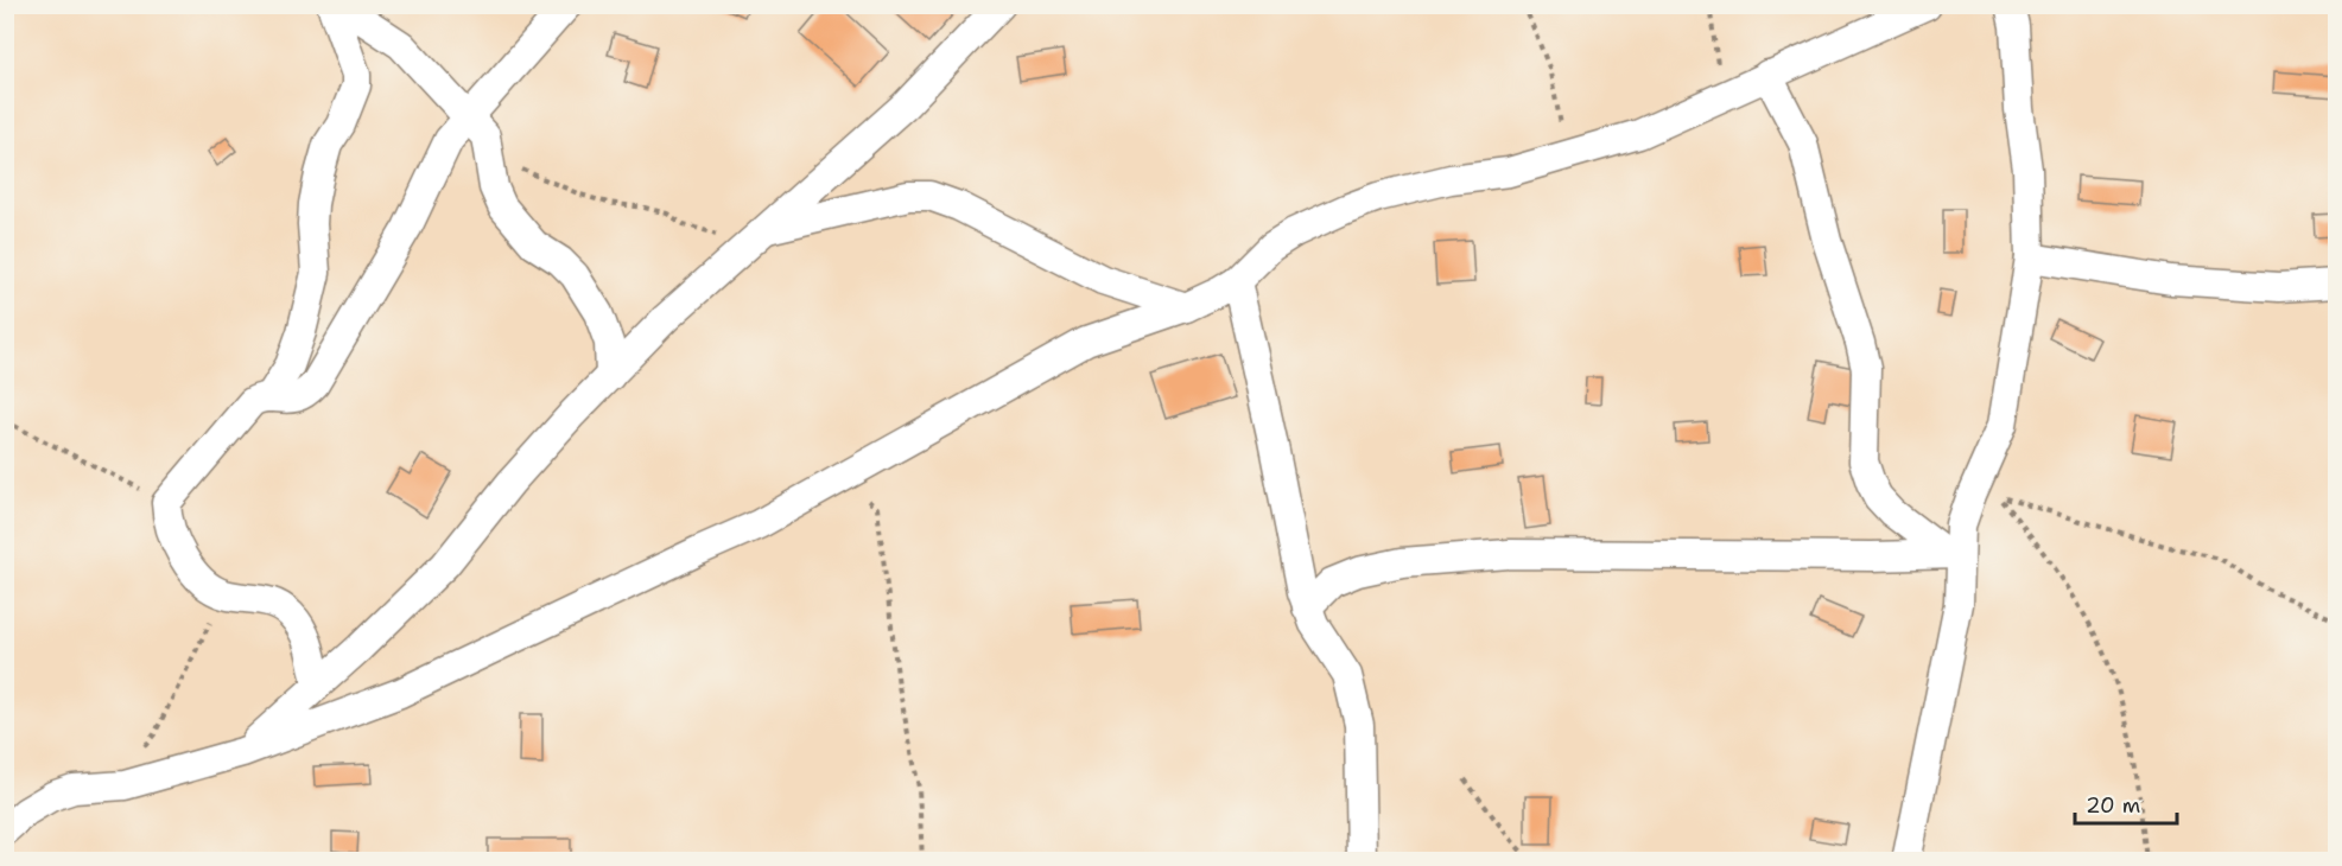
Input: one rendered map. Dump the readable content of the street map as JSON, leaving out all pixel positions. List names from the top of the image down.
{
  "scale_bar": "20 m"
}
